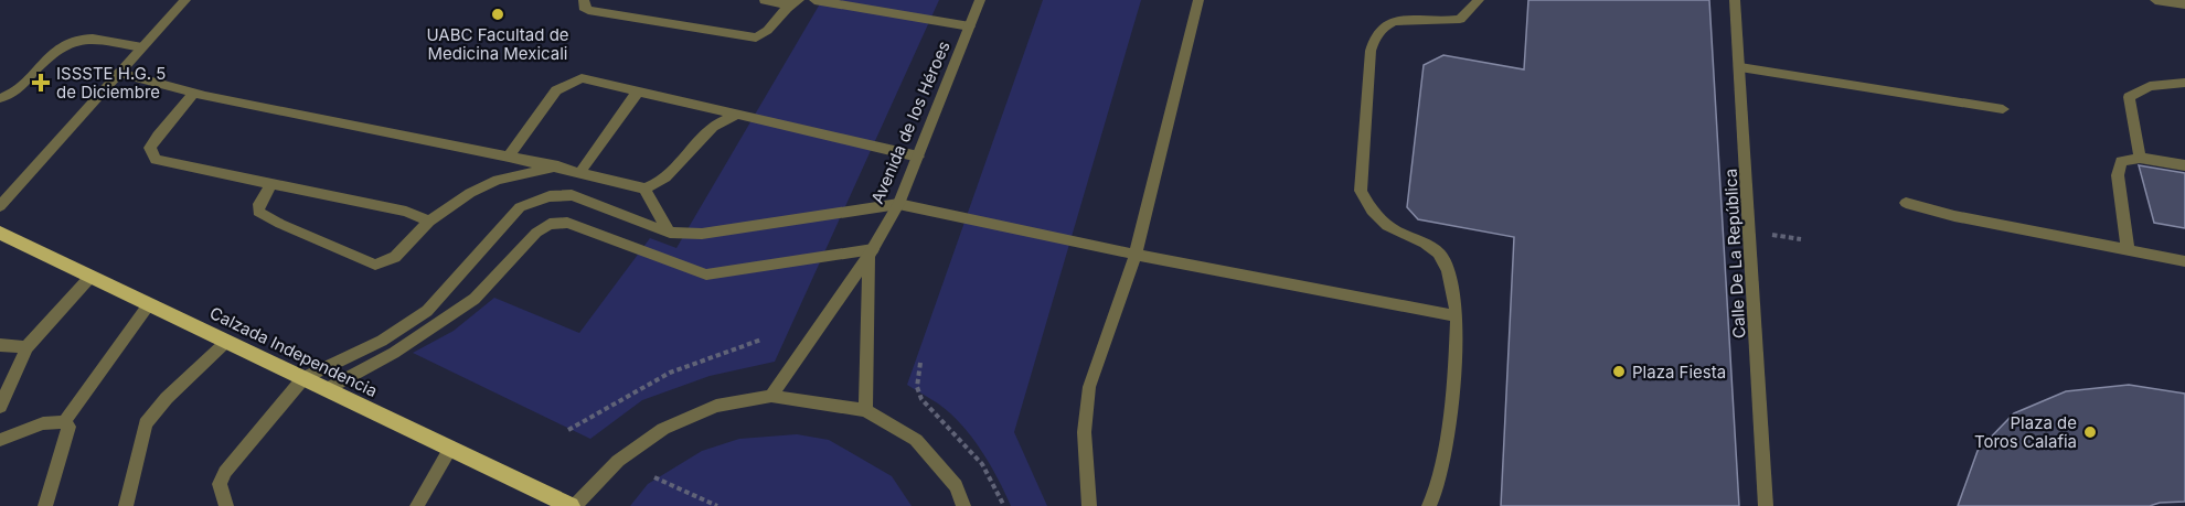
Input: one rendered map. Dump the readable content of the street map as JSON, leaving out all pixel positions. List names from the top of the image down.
{
  "streets": {
    "main road": ["Calzada Independencia"],
    "street": ["Avenida de los Héroes", "Calle De La República"]
  },
  "places": {
    "other": ["UABC Facultad de Medicina Mexicali", "Plaza Fiesta", "Plaza de Toros Calafia"],
    "health": ["ISSSTE H.G. 5 de Diciembre"]
  }
}
